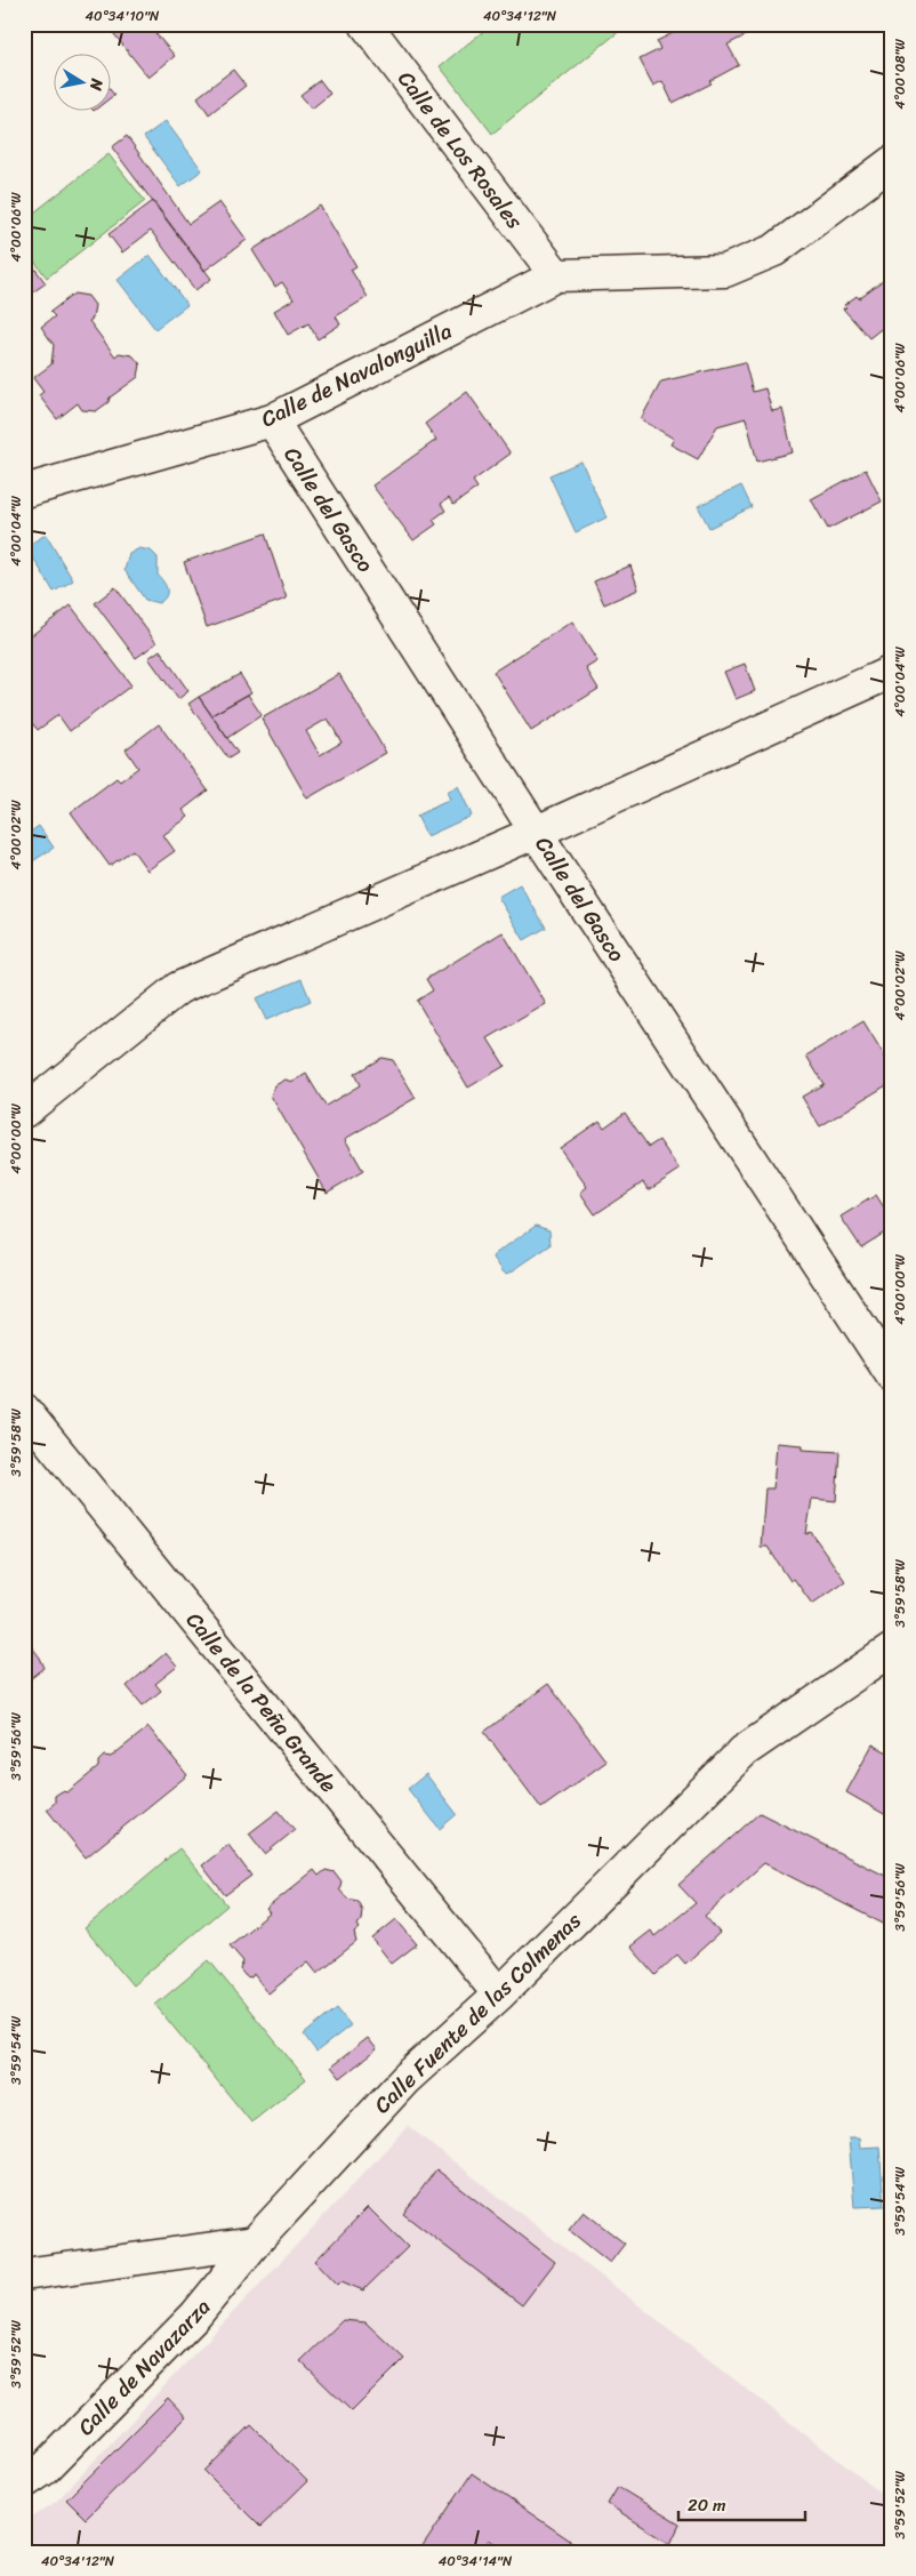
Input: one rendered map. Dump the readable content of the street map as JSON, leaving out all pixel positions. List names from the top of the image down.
{
  "streets": {
    "street": [
      "Calle de Los Rosales",
      "Calle de Navalonguilla",
      "Calle del Gasco",
      "Calle de la Peña Grande",
      "Calle Fuente de las Colmenas",
      "Calle de Navazarza"
    ]
  },
  "crossings": [
    ["Calle de Los Rosales", "Calle de Navalonguilla"],
    ["Calle de Navalonguilla", "Calle del Gasco"],
    ["Calle de la Peña Grande", "Calle Fuente de las Colmenas"],
    ["Calle Fuente de las Colmenas", "Calle de Navazarza"]
  ],
  "scale_bar": "20 m",
  "north": "right",
  "coordinates": [
    "40°34'10\"N",
    "40°34'12\"N",
    "4°00'08\"W",
    "4°00'06\"W",
    "4°00'04\"W",
    "4°00'02\"W",
    "4°00'00\"W",
    "3°59'58\"W",
    "3°59'56\"W",
    "3°59'54\"W",
    "3°59'52\"W",
    "40°34'14\"N"
  ]
}
